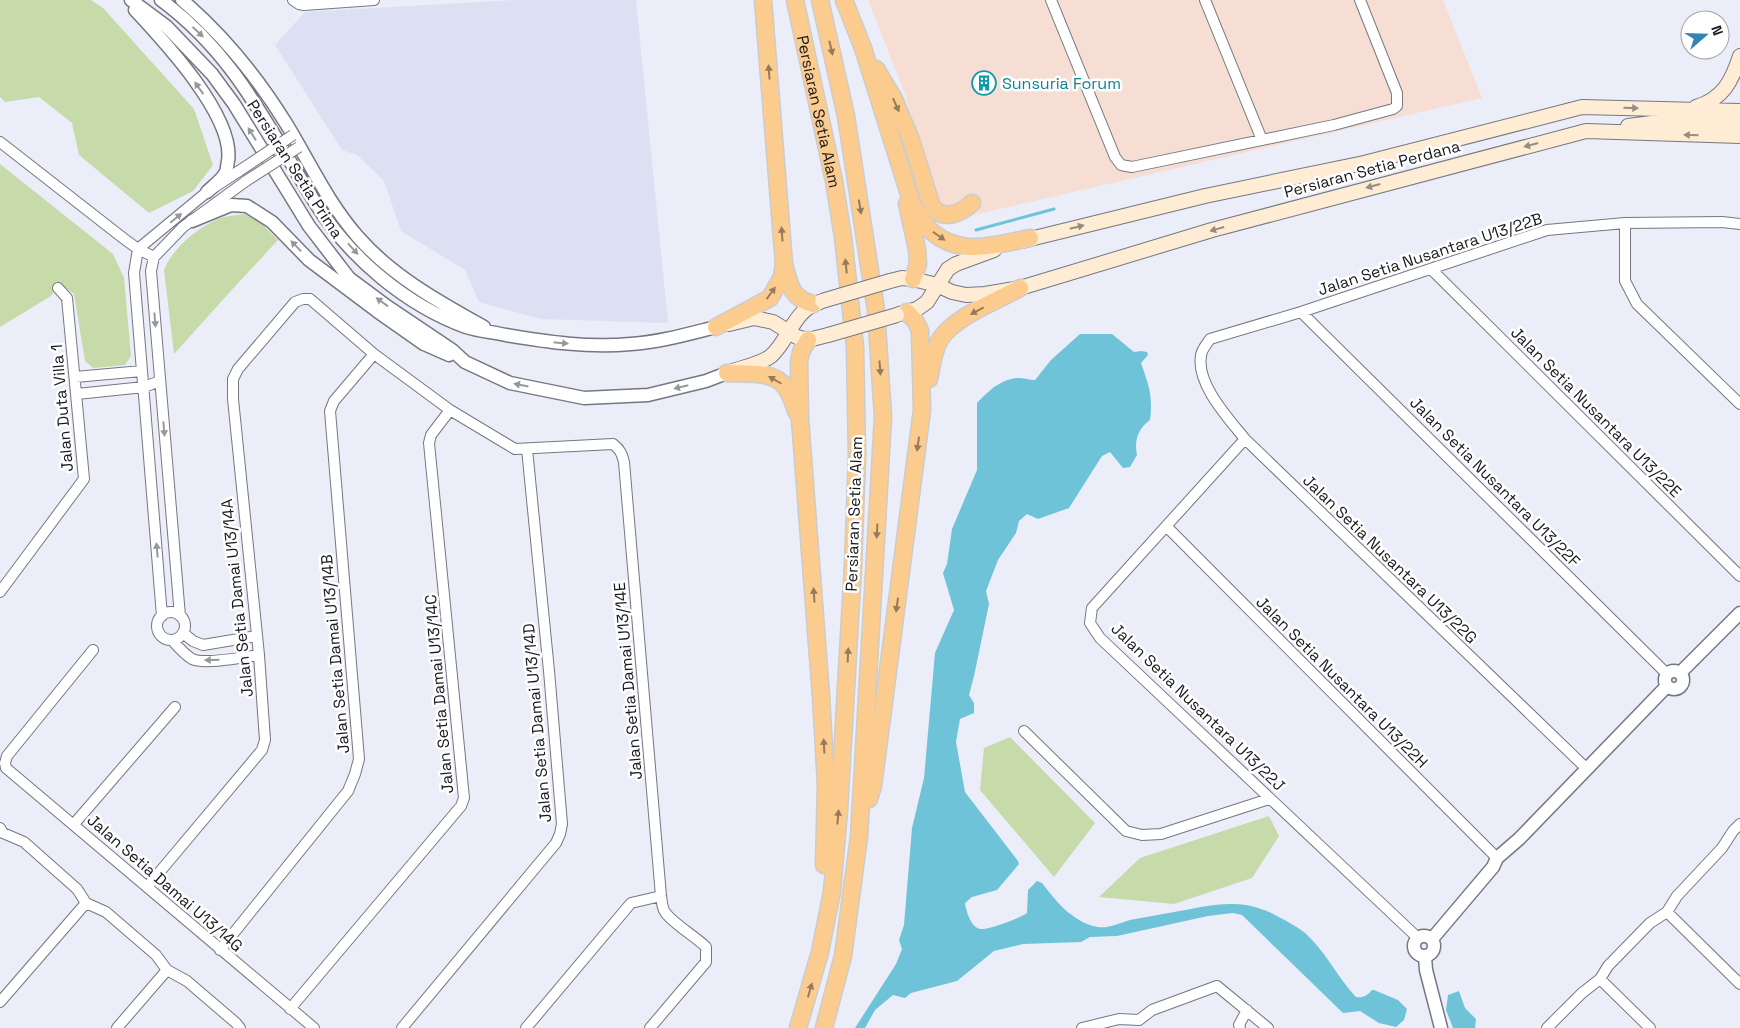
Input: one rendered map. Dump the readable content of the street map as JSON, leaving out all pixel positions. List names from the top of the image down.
{
  "streets": {
    "highway": ["Persiaran Setia Alam"],
    "main road": ["Persiaran Setia Perdana"],
    "street": [
      "Persiaran Setia Prima",
      "Jalan Setia Nusantara U13/22B",
      "Jalan Duta Villa 1",
      "Jalan Setia Nusantara U13/22E",
      "Jalan Setia Nusantara U13/22F",
      "Jalan Setia Nusantara U13/22G",
      "Jalan Setia Damai U13/14A",
      "Jalan Setia Damai U13/14B",
      "Jalan Setia Damai U13/14E",
      "Jalan Setia Nusantara U13/22H",
      "Jalan Setia Damai U13/14C",
      "Jalan Setia Nusantara U13/22J",
      "Jalan Setia Damai U13/14D",
      "Jalan Setia Damai U13/14G"
    ]
  },
  "crossings": [
    ["Jalan Setia Nusantara U13/22B", "Jalan Setia Nusantara U13/22E"],
    ["Jalan Setia Nusantara U13/22B", "Jalan Setia Nusantara U13/22F"],
    ["Jalan Setia Nusantara U13/22B", "Jalan Setia Nusantara U13/22G"],
    ["Jalan Setia Nusantara U13/22G", "Jalan Setia Nusantara U13/22J"],
    ["Jalan Setia Damai U13/14A", "Jalan Setia Damai U13/14B"],
    ["Jalan Setia Damai U13/14A", "Jalan Setia Damai U13/14G"],
    ["Jalan Setia Damai U13/14B", "Jalan Setia Damai U13/14G"],
    ["Jalan Setia Damai U13/14E", "Jalan Setia Damai U13/14D"],
    ["Jalan Setia Nusantara U13/22H", "Jalan Setia Nusantara U13/22J"],
    ["Jalan Setia Damai U13/14C", "Jalan Setia Damai U13/14G"]
  ],
  "places": {
    "building": ["Sunsuria Forum"]
  },
  "north": "right"
}
